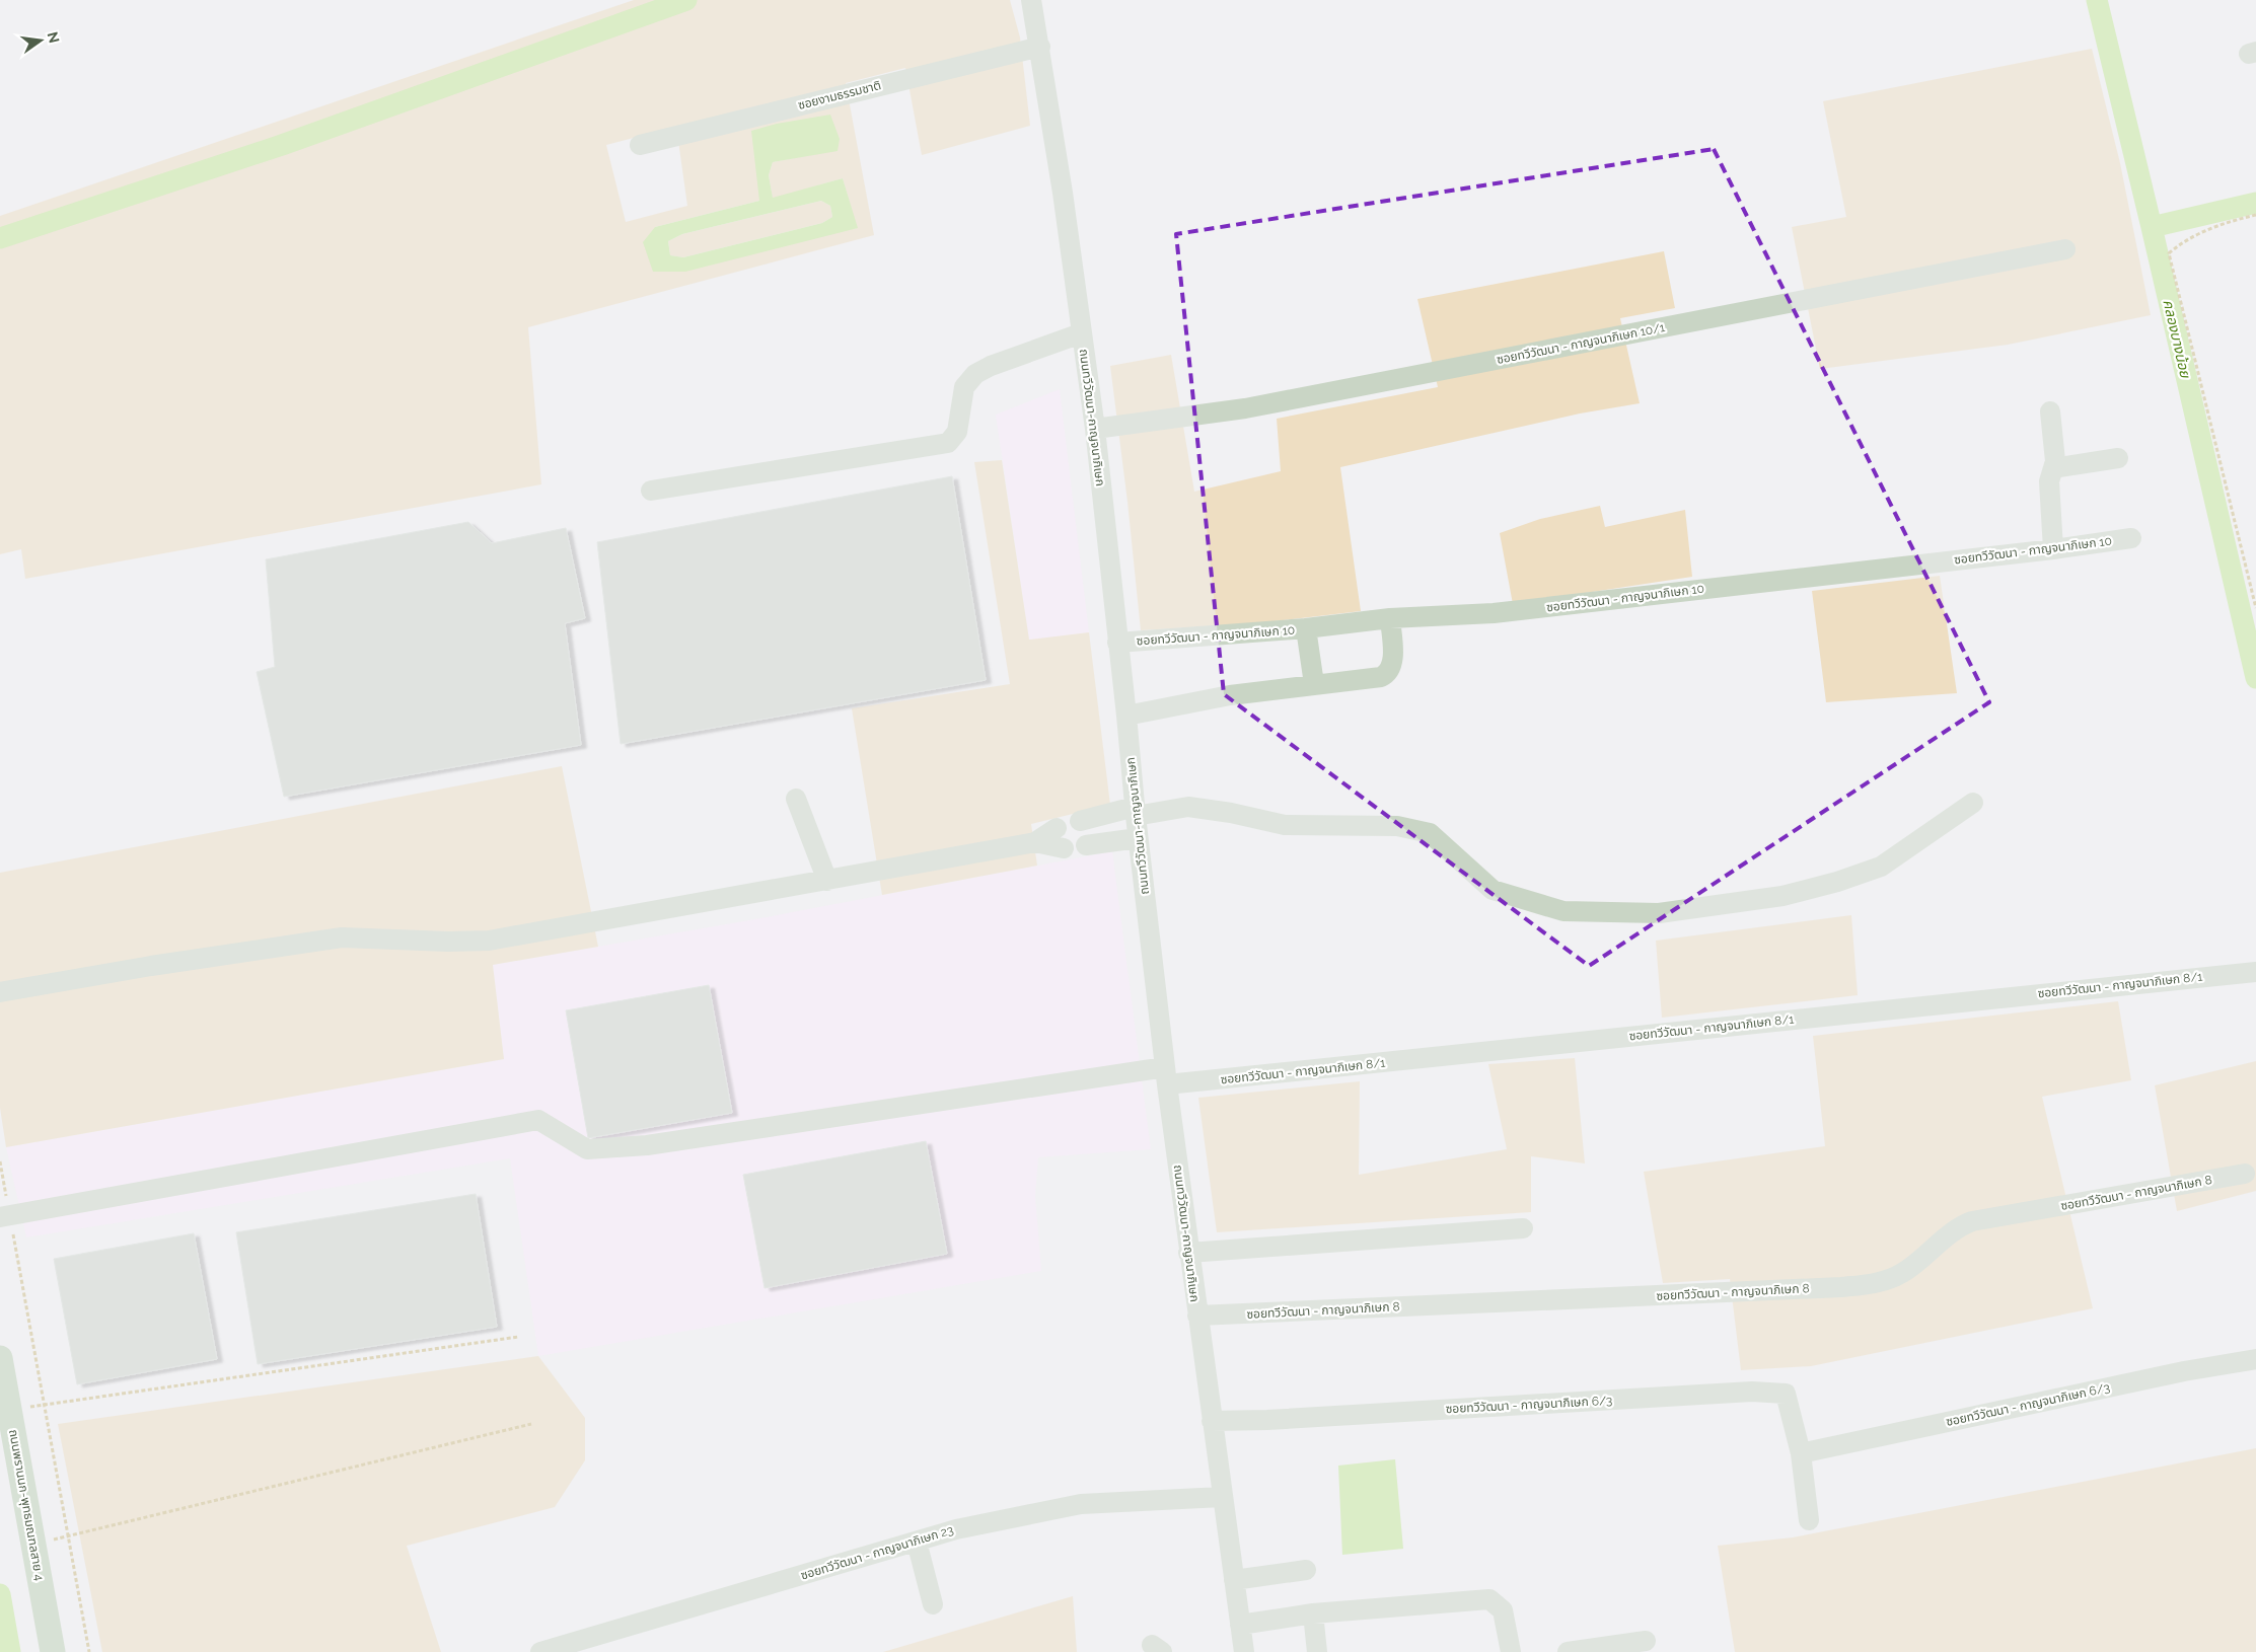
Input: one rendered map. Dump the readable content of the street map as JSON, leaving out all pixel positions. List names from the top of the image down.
{
  "streets": {
    "main road": ["ถนนพรานนก-พุทธมณฑลสาย 4"],
    "street": [
      "ซอยงามธรรมชาติ",
      "ซอยทวีวัฒนา - กาญจนาภิเษก 10/1",
      "ถนนทวีวัฒนา-กาญจนาภิเษก",
      "ซอยทวีวัฒนา - กาญจนาภิเษก 10",
      "ซอยทวีวัฒนา - กาญจนาภิเษก 8/1",
      "ซอยทวีวัฒนา - กาญจนาภิเษก 8",
      "ซอยทวีวัฒนา - กาญจนาภิเษก 6/3",
      "ซอยทวีวัฒนา - กาญจนาภิเษก 23"
    ]
  },
  "crossings": [
    ["ซอยงามธรรมชาติ", "ถนนทวีวัฒนา-กาญจนาภิเษก"],
    ["ซอยทวีวัฒนา - กาญจนาภิเษก 10/1", "ถนนทวีวัฒนา-กาญจนาภิเษก"],
    ["ถนนทวีวัฒนา-กาญจนาภิเษก", "ซอยทวีวัฒนา - กาญจนาภิเษก 10"],
    ["ถนนทวีวัฒนา-กาญจนาภิเษก", "ซอยทวีวัฒนา - กาญจนาภิเษก 8/1"],
    ["ถนนทวีวัฒนา-กาญจนาภิเษก", "ซอยทวีวัฒนา - กาญจนาภิเษก 8"],
    ["ถนนทวีวัฒนา-กาญจนาภิเษก", "ซอยทวีวัฒนา - กาญจนาภิเษก 6/3"],
    ["ถนนทวีวัฒนา-กาญจนาภิเษก", "ซอยทวีวัฒนา - กาญจนาภิเษก 23"]
  ],
  "water": ["คลองบางน้อย"],
  "north": "right"
}
